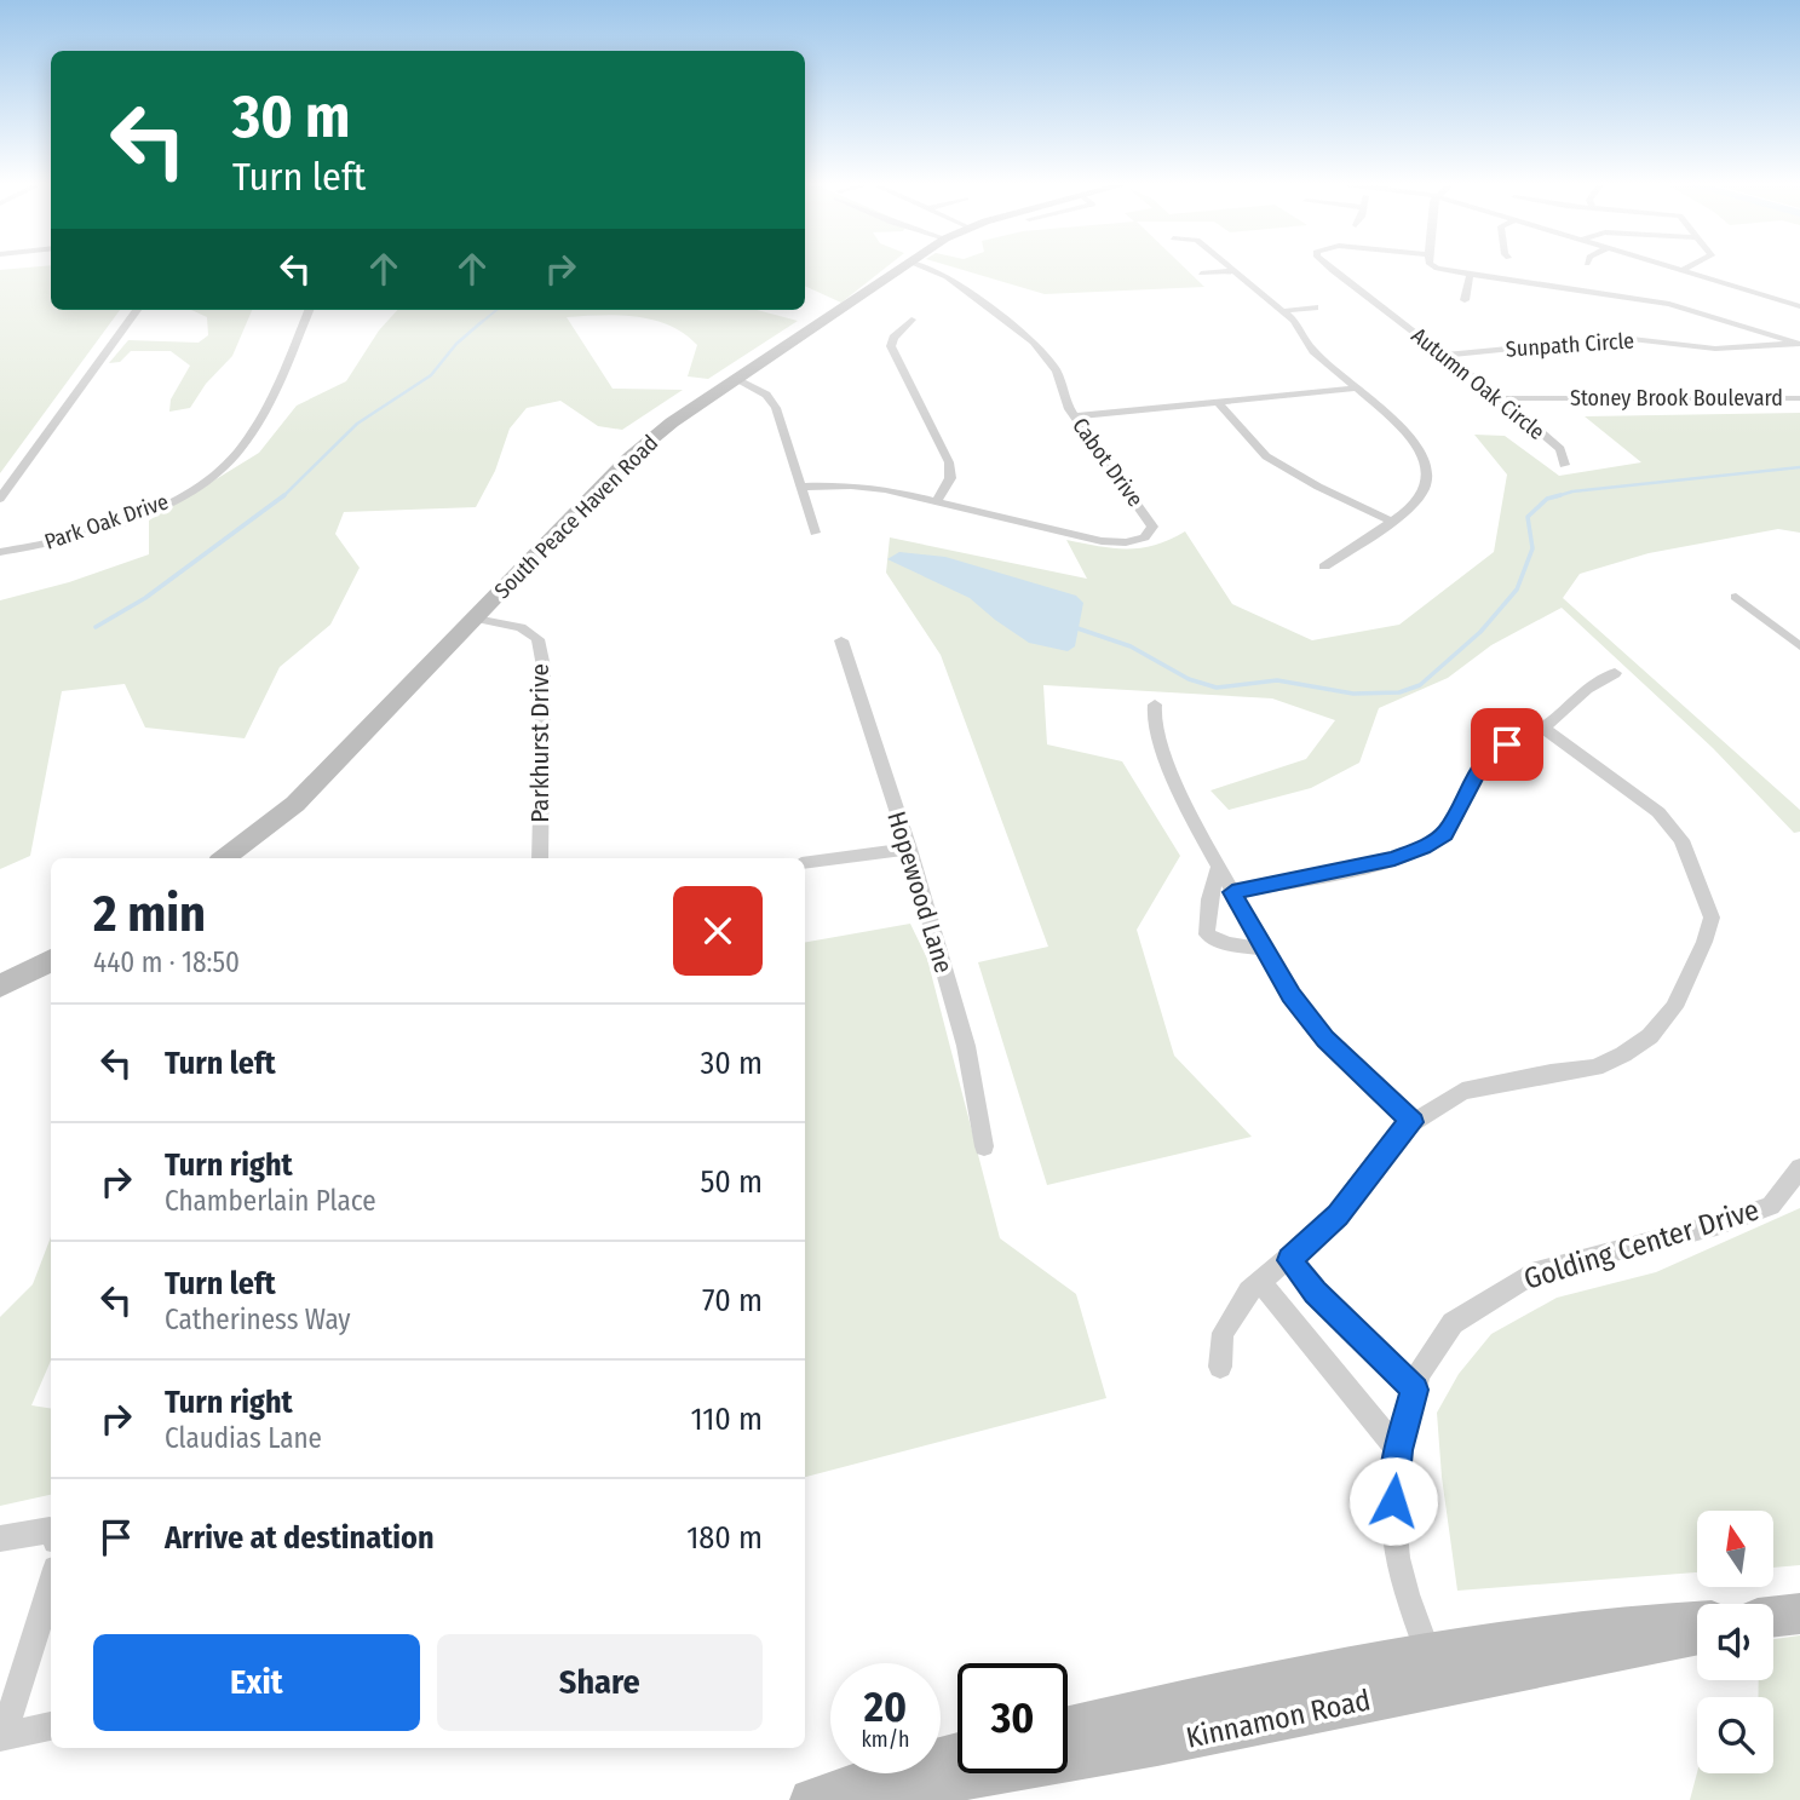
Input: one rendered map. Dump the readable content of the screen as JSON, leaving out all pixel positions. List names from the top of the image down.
{
  "streets": {
    "main road": ["South Peace Haven Road", "Kinnamon Road"],
    "street": [
      "Sunpath Circle",
      "Autumn Oak Circle",
      "Stoney Brook Boulevard",
      "Cabot Drive",
      "Park Oak Drive",
      "Parkhurst Drive",
      "Hopewood Lane",
      "Golding Center Drive"
    ]
  },
  "crossings": [
    ["Sunpath Circle", "Autumn Oak Circle"],
    ["Autumn Oak Circle", "Stoney Brook Boulevard"],
    ["South Peace Haven Road", "Parkhurst Drive"],
    ["Golding Center Drive", "Kinnamon Road"]
  ],
  "north": "top",
  "page": {
    "turn": ["30 m", "Turn left"],
    "heading": ["2 min", "440 m · 18:50"],
    "list": [
      {
        "name": "Turn left",
        "value": "30 m"
      },
      {
        "name": "Turn right",
        "note": "Chamberlain Place",
        "value": "50 m"
      },
      {
        "name": "Turn left",
        "note": "Catheriness Way",
        "value": "70 m"
      },
      {
        "name": "Turn right",
        "note": "Claudias Lane",
        "value": "110 m"
      },
      {
        "name": "Arrive at destination",
        "value": "180 m"
      }
    ],
    "buttons": ["Exit", "Share"],
    "speed": "20 km/h",
    "limit": "30"
  }
}
